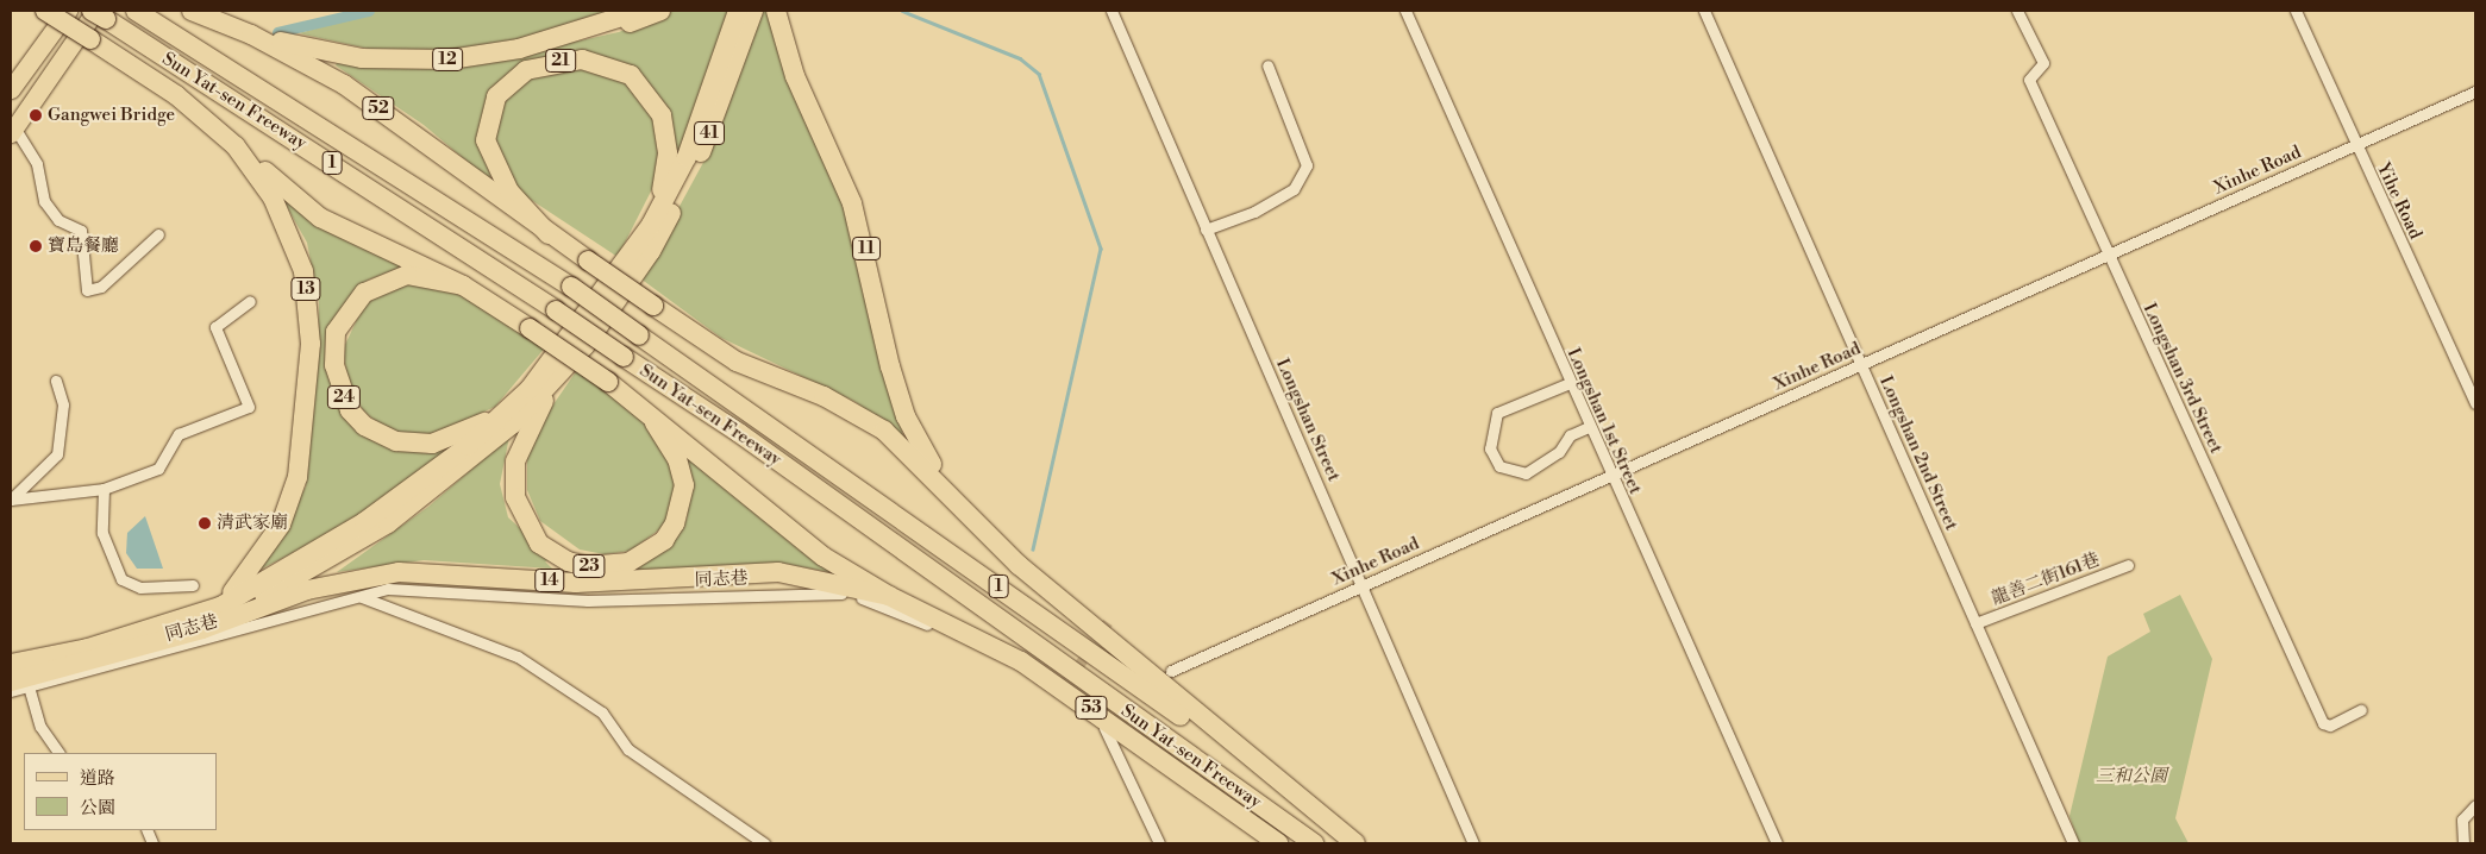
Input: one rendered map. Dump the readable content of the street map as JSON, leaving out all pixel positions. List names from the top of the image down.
{
  "streets": {
    "highway": [
      "12",
      "21",
      "Sun Yat-sen Freeway",
      "52",
      "41",
      "1",
      "11",
      "13",
      "24",
      "23",
      "14",
      "53"
    ],
    "street": [
      "Xinhe Road",
      "Yihe Road",
      "Longshan 3rd Street",
      "Longshan Street",
      "Longshan 1st Street",
      "Longshan 2nd Street",
      "同志巷",
      "龍善二街161巷"
    ]
  },
  "crossings": [
    ["12", "52"],
    ["21", "52"],
    ["41", "23"],
    ["Xinhe Road", "Yihe Road"],
    ["Xinhe Road", "Longshan 3rd Street"],
    ["Xinhe Road", "Longshan Street"],
    ["Xinhe Road", "Longshan 1st Street"],
    ["Xinhe Road", "Longshan 2nd Street"],
    ["13", "14"],
    ["Longshan 2nd Street", "龍善二街161巷"],
    ["14", "53"]
  ],
  "parks": ["三和公園"],
  "places": ["Gangwei Bridge", "寶島餐廳", "清武家廟"],
  "legend": ["道路", "公園"]
}
